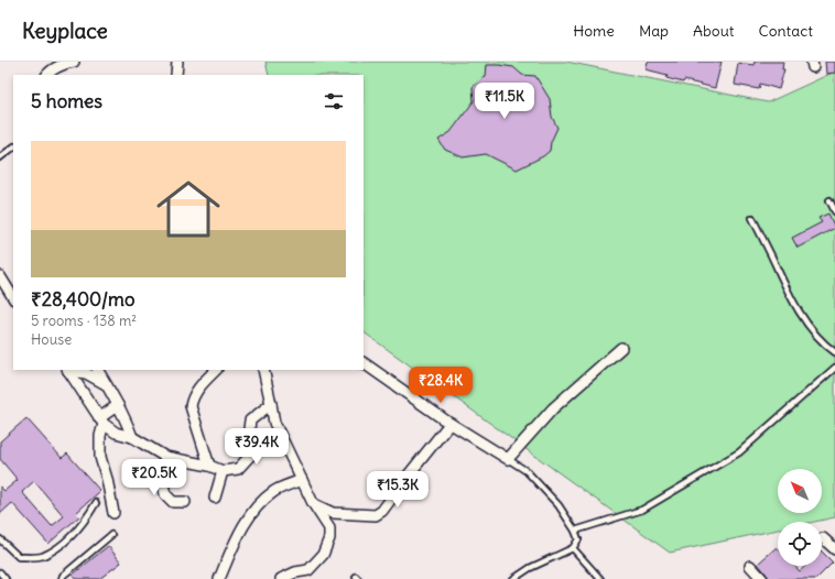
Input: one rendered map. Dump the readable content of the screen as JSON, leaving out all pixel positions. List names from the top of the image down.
{
  "north": "top left",
  "page": {
    "header": "Keyplace",
    "nav": [
      "Home",
      "Map",
      "About",
      "Contact"
    ],
    "heading": "5 homes",
    "price": [
      "₹11.5K",
      "₹28.4K",
      "₹39.4K",
      "₹20.5K",
      "₹15.3K"
    ],
    "list": [
      {
        "name": "₹28,400/mo",
        "note": "5 rooms · 138 m² · House"
      }
    ]
  }
}
